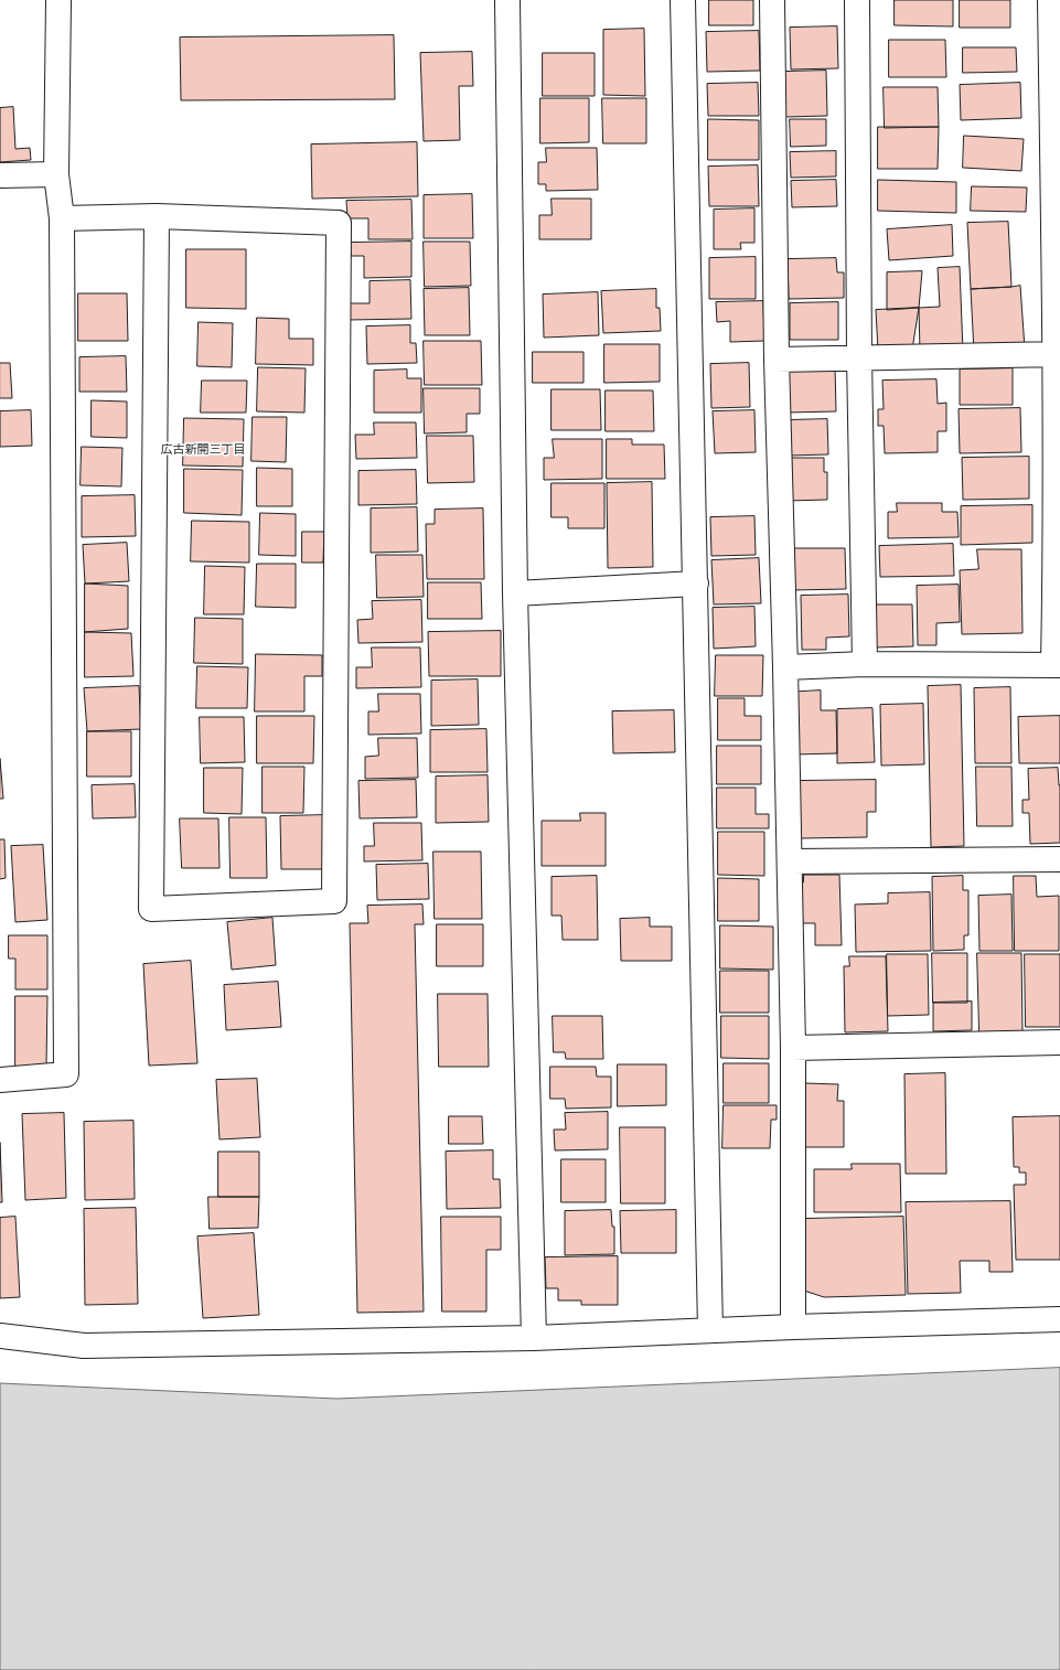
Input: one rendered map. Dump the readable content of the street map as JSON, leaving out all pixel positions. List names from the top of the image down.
{
  "districts": ["広古新開三丁目"]
}
